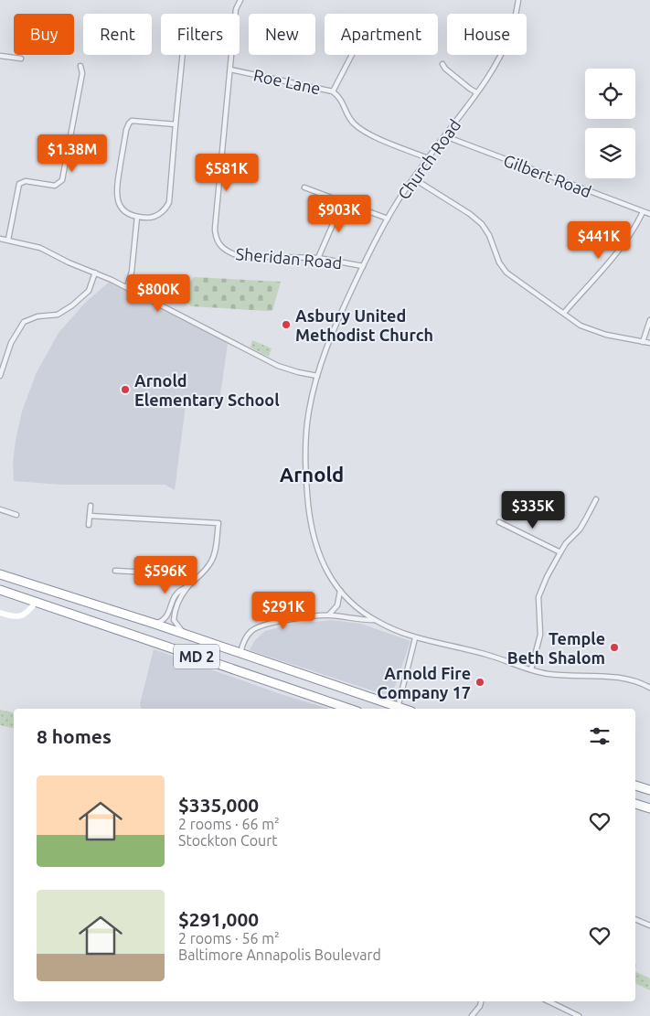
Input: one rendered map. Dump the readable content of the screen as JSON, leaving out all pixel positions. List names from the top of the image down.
{
  "streets": {
    "highway": ["MD 2"],
    "street": [
      "Roe Lane",
      "Church Road",
      "Gilbert Road",
      "Sheridan Road"
    ]
  },
  "crossings": [
    ["Roe Lane", "Church Road"],
    ["Roe Lane", "Sheridan Road"],
    ["Church Road", "Gilbert Road"],
    ["Church Road", "Sheridan Road"]
  ],
  "districts": ["Arnold"],
  "places": [
    "Asbury United Methodist Church",
    "Arnold Elementary School",
    "Temple Beth Shalom",
    "Arnold Fire Company 17"
  ],
  "page": {
    "chip": [
      "Buy",
      "Rent",
      "Filters",
      "New",
      "Apartment",
      "House"
    ],
    "price": [
      "$1.38M",
      "$581K",
      "$903K",
      "$441K",
      "$800K",
      "$335K",
      "$596K",
      "$291K"
    ],
    "heading": "8 homes",
    "list": [
      {
        "name": "$335,000",
        "note": "2 rooms · 66 m² · Stockton Court"
      },
      {
        "name": "$291,000",
        "note": "2 rooms · 56 m² · Baltimore Annapolis Boulevard"
      }
    ]
  }
}
